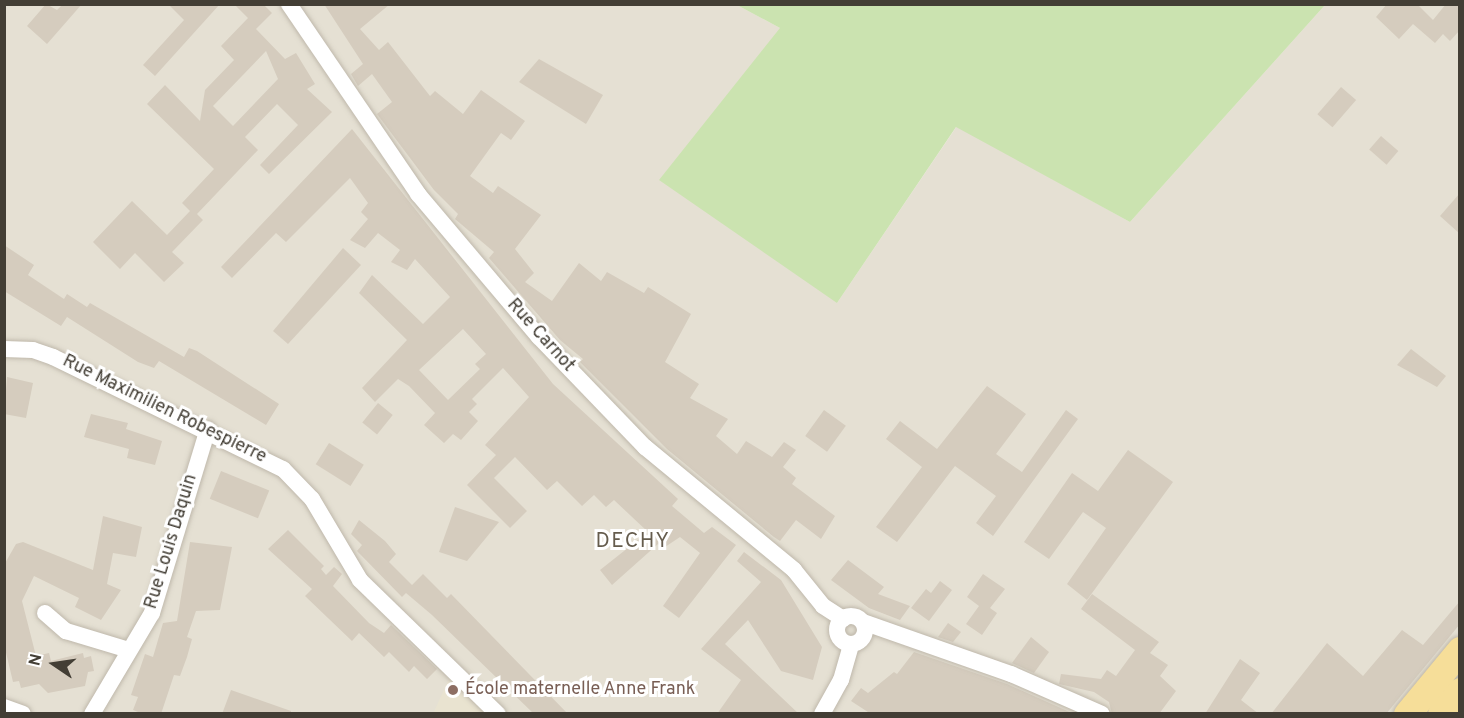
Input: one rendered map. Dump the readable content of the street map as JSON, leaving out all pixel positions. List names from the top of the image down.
{
  "streets": {
    "street": ["Rue Carnot", "Rue Maximilien Robespierre", "Rue Louis Daquin"]
  },
  "crossings": [
    ["Rue Maximilien Robespierre", "Rue Louis Daquin"]
  ],
  "districts": ["DECHY"],
  "places": ["École maternelle Anne Frank"],
  "north": "left"
}
